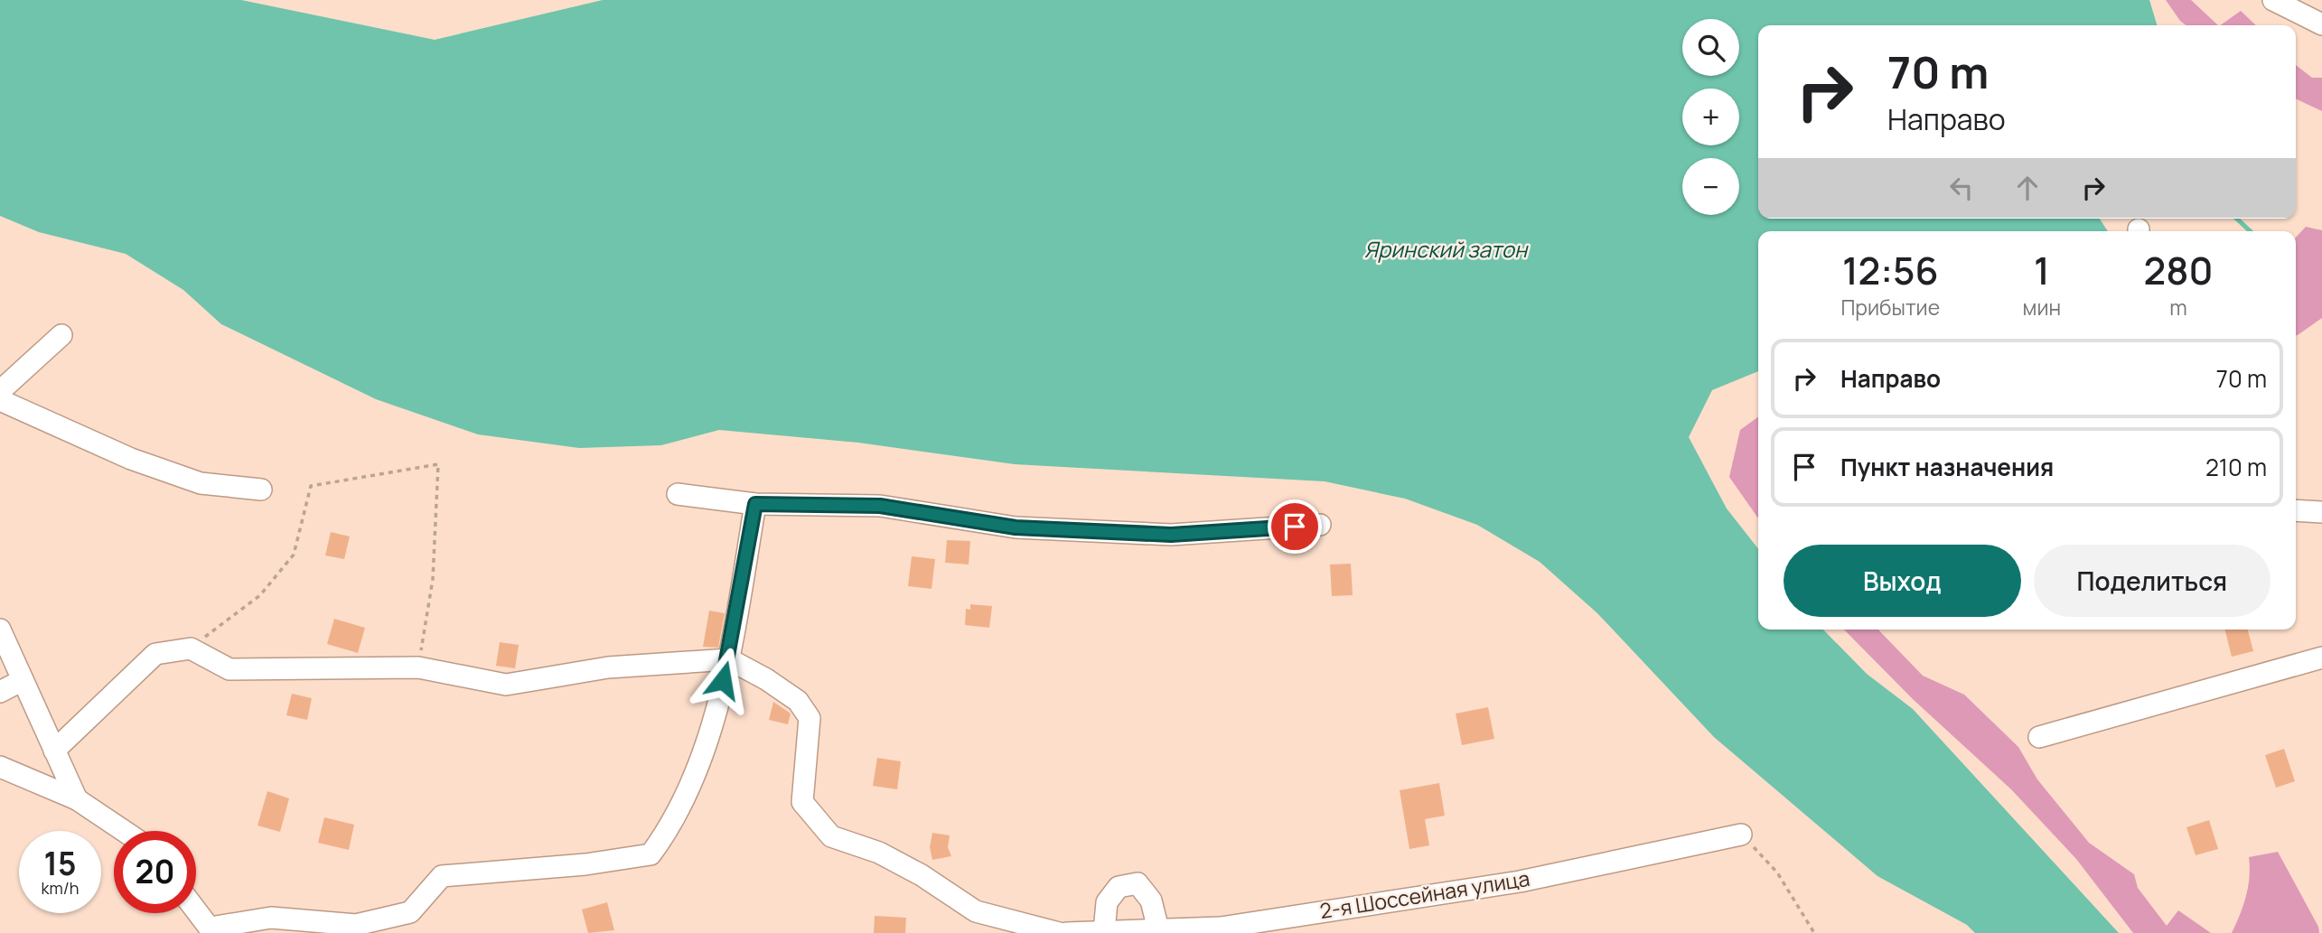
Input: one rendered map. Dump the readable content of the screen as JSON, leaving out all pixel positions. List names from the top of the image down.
{
  "streets": {
    "street": ["2-я Шоссейная улица"]
  },
  "water": ["Яринский затон"],
  "page": {
    "map_buttons": ["+", "−"],
    "turn": ["70 m", "Направо"],
    "eta": [
      "12:56",
      "Прибытие",
      "1",
      "мин",
      "280",
      "m"
    ],
    "list": [
      {
        "name": "Направо",
        "value": "70 m"
      },
      {
        "name": "Пункт назначения",
        "value": "210 m"
      }
    ],
    "buttons": ["Выход", "Поделиться"],
    "speed": "15 km/h",
    "limit": "20"
  }
}
